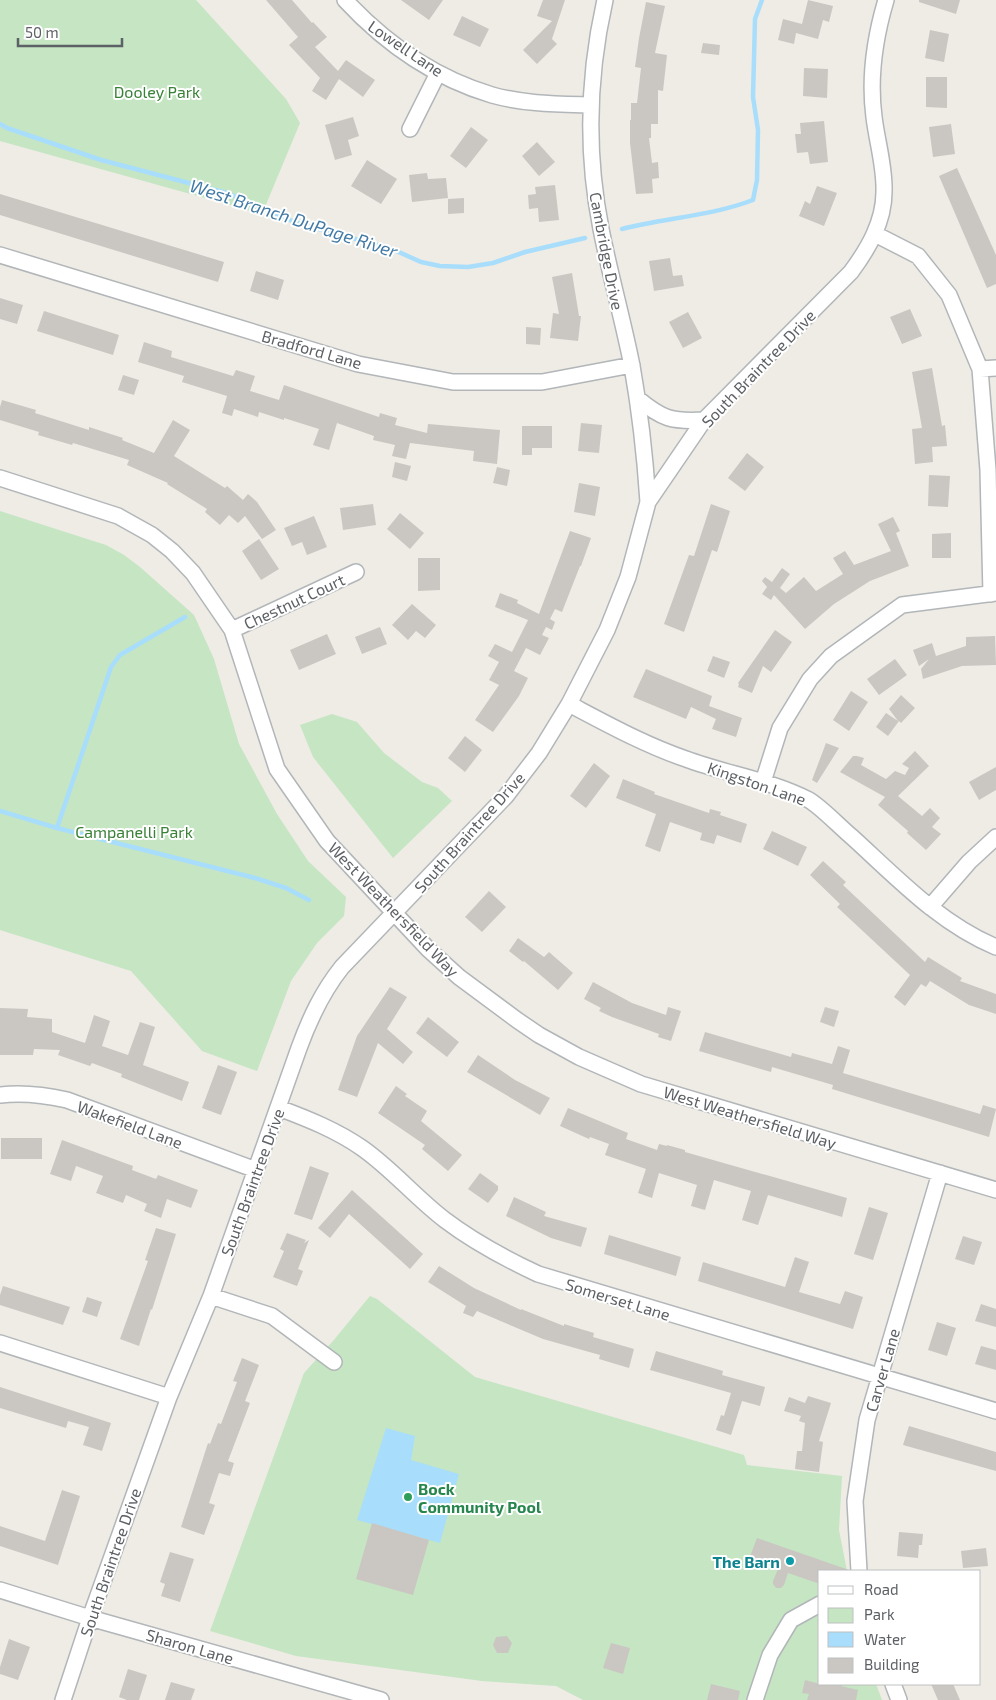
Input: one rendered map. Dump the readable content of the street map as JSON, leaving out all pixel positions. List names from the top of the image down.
{
  "streets": {
    "street": [
      "Lowell Lane",
      "Cambridge Drive",
      "Bradford Lane",
      "South Braintree Drive",
      "Chestnut Court",
      "Kingston Lane",
      "West Weathersfield Way",
      "Wakefield Lane",
      "Somerset Lane",
      "Carver Lane",
      "Sharon Lane"
    ]
  },
  "crossings": [
    ["Lowell Lane", "Cambridge Drive"],
    ["Cambridge Drive", "Bradford Lane"],
    ["Cambridge Drive", "South Braintree Drive"],
    ["South Braintree Drive", "Kingston Lane"],
    ["South Braintree Drive", "West Weathersfield Way"],
    ["South Braintree Drive", "Wakefield Lane"],
    ["South Braintree Drive", "Somerset Lane"],
    ["South Braintree Drive", "Sharon Lane"],
    ["Chestnut Court", "West Weathersfield Way"],
    ["West Weathersfield Way", "Carver Lane"],
    ["Somerset Lane", "Carver Lane"]
  ],
  "water": ["West Branch DuPage River"],
  "parks": ["Dooley Park", "Campanelli Park"],
  "places": ["Bock Community Pool", "The Barn"],
  "legend": [
    "Road",
    "Park",
    "Water",
    "Building"
  ],
  "scale_bar": "50 m"
}
